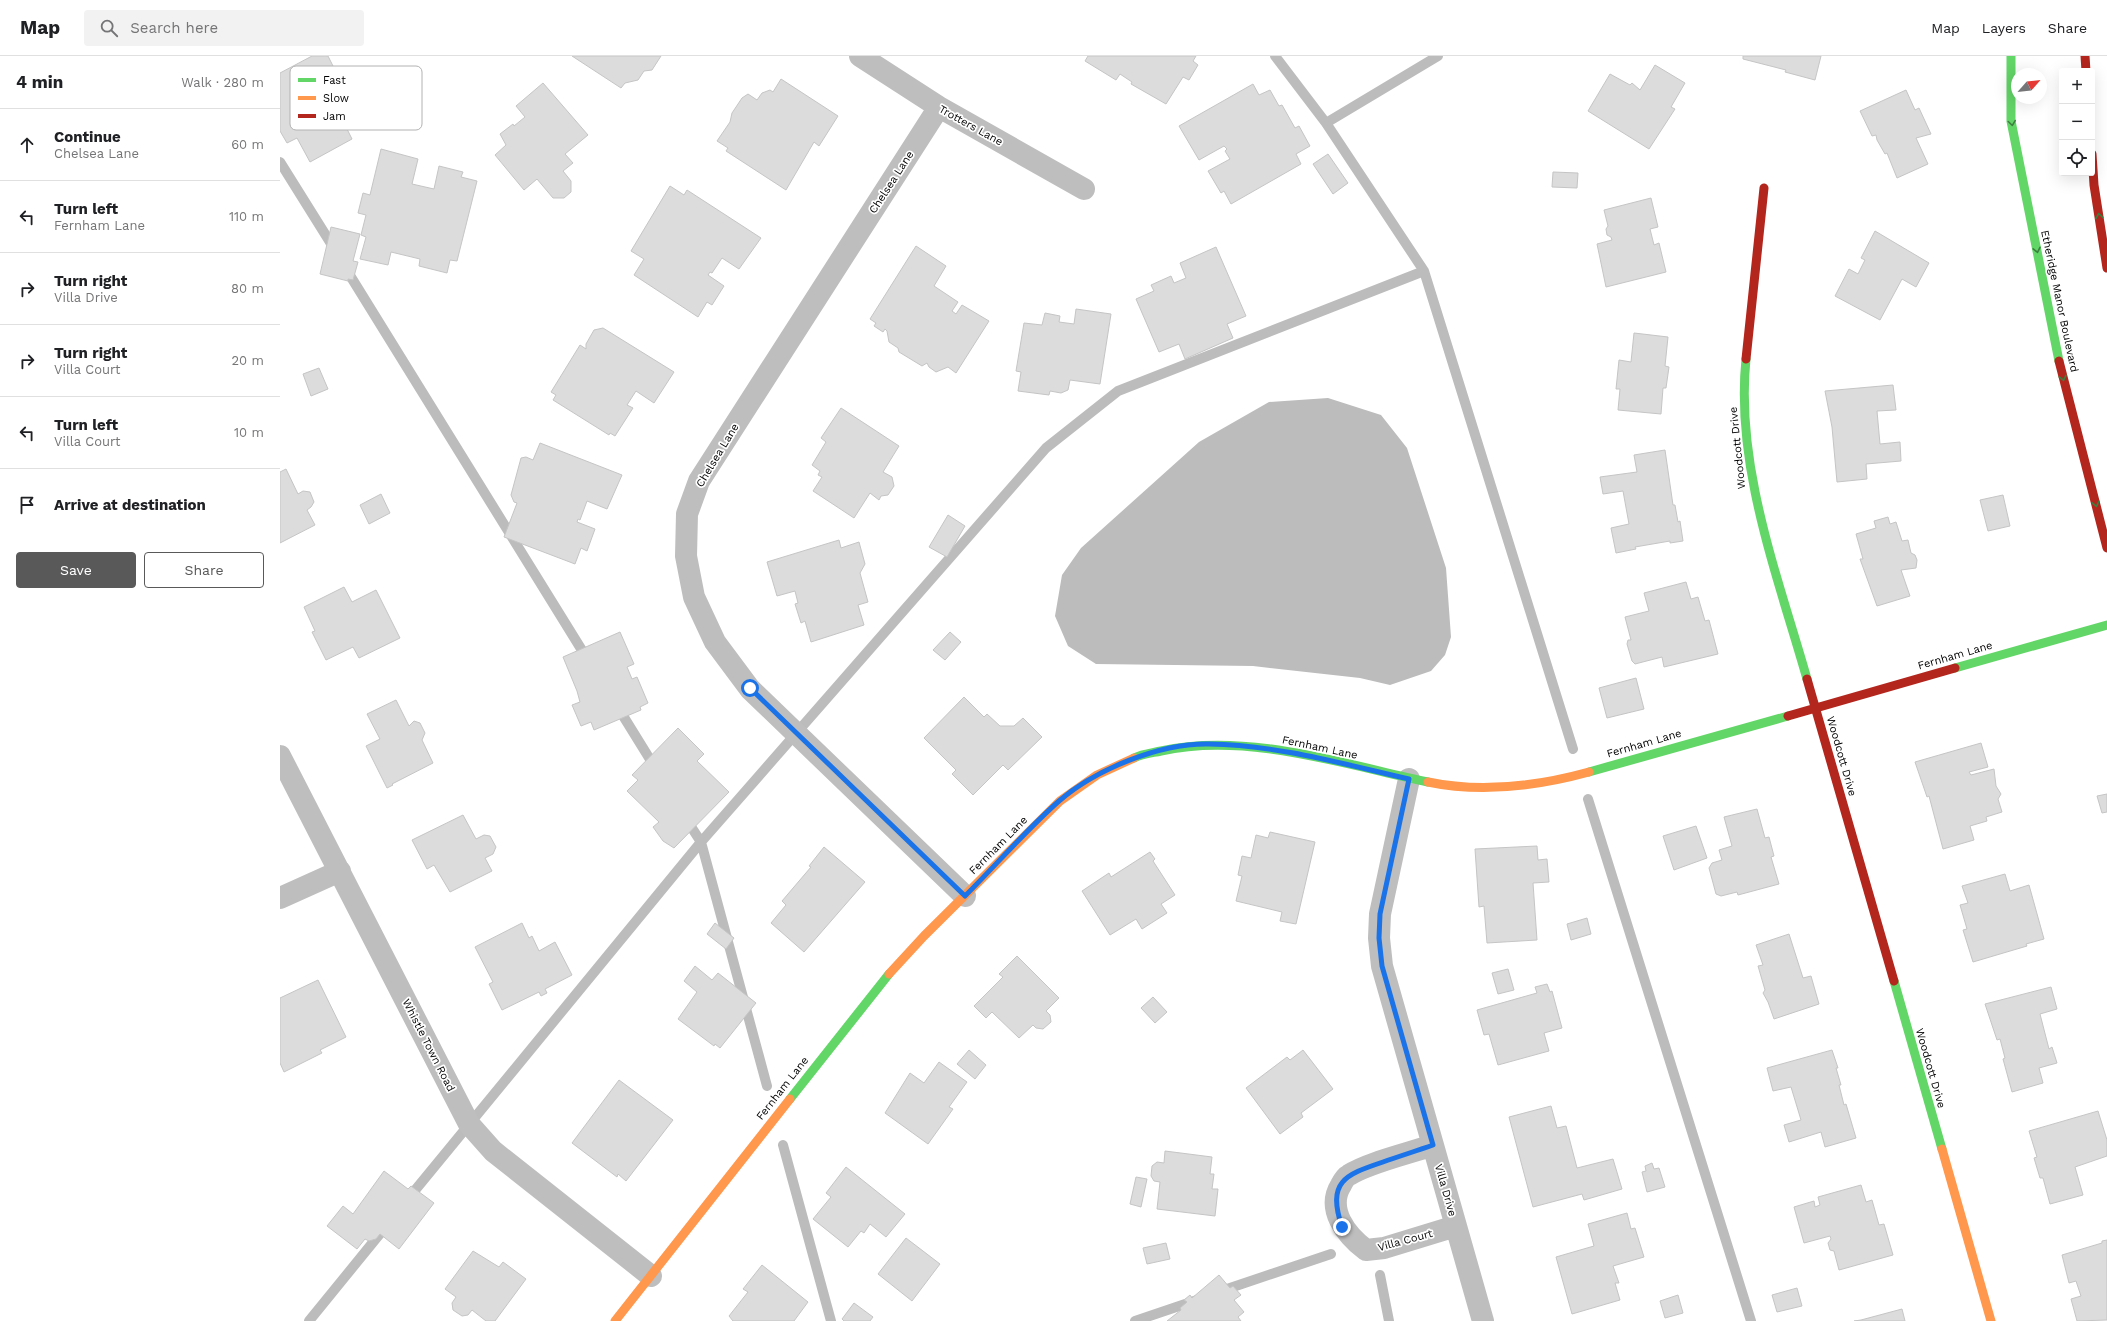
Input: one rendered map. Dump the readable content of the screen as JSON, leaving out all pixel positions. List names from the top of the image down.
{
  "streets": {
    "street": [
      "Trotters Lane",
      "Chelsea Lane",
      "Etheridge Manor Boulevard",
      "Woodcott Drive",
      "Fernham Lane",
      "Whistle Town Road",
      "Villa Drive",
      "Villa Court"
    ]
  },
  "crossings": [
    ["Trotters Lane", "Chelsea Lane"],
    ["Chelsea Lane", "Fernham Lane"],
    ["Woodcott Drive", "Fernham Lane"],
    ["Fernham Lane", "Whistle Town Road"],
    ["Fernham Lane", "Villa Drive"],
    ["Villa Drive", "Villa Court"]
  ],
  "one_way": ["Etheridge Manor Boulevard"],
  "legend": ["Fast", "Slow", "Jam"],
  "north": "top right",
  "page": {
    "header": "Map",
    "search": "Search here",
    "nav": ["Map", "Layers", "Share"],
    "heading": ["4 min", "Walk · 280 m"],
    "map_buttons": ["+", "−"],
    "list": [
      ["Continue", "Chelsea Lane", "60 m"],
      ["Turn left", "Fernham Lane", "110 m"],
      ["Turn right", "Villa Drive", "80 m"],
      ["Turn right", "Villa Court", "20 m"],
      ["Turn left", "Villa Court", "10 m"],
      "Arrive at destination"
    ],
    "buttons": ["Save", "Share"]
  }
}
